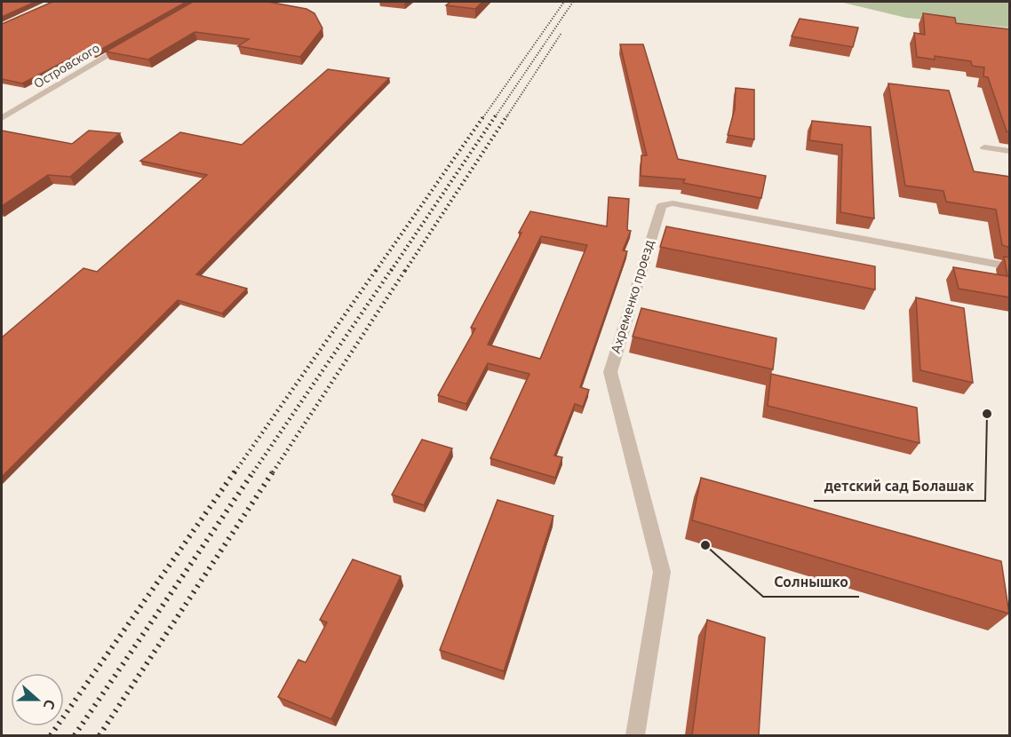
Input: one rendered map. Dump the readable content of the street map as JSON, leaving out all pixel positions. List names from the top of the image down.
{
  "streets": {
    "street": ["Островского", "Ахременко проезд"]
  },
  "places": ["детский сад Болашак", "Солнышко"],
  "north": "right"
}
